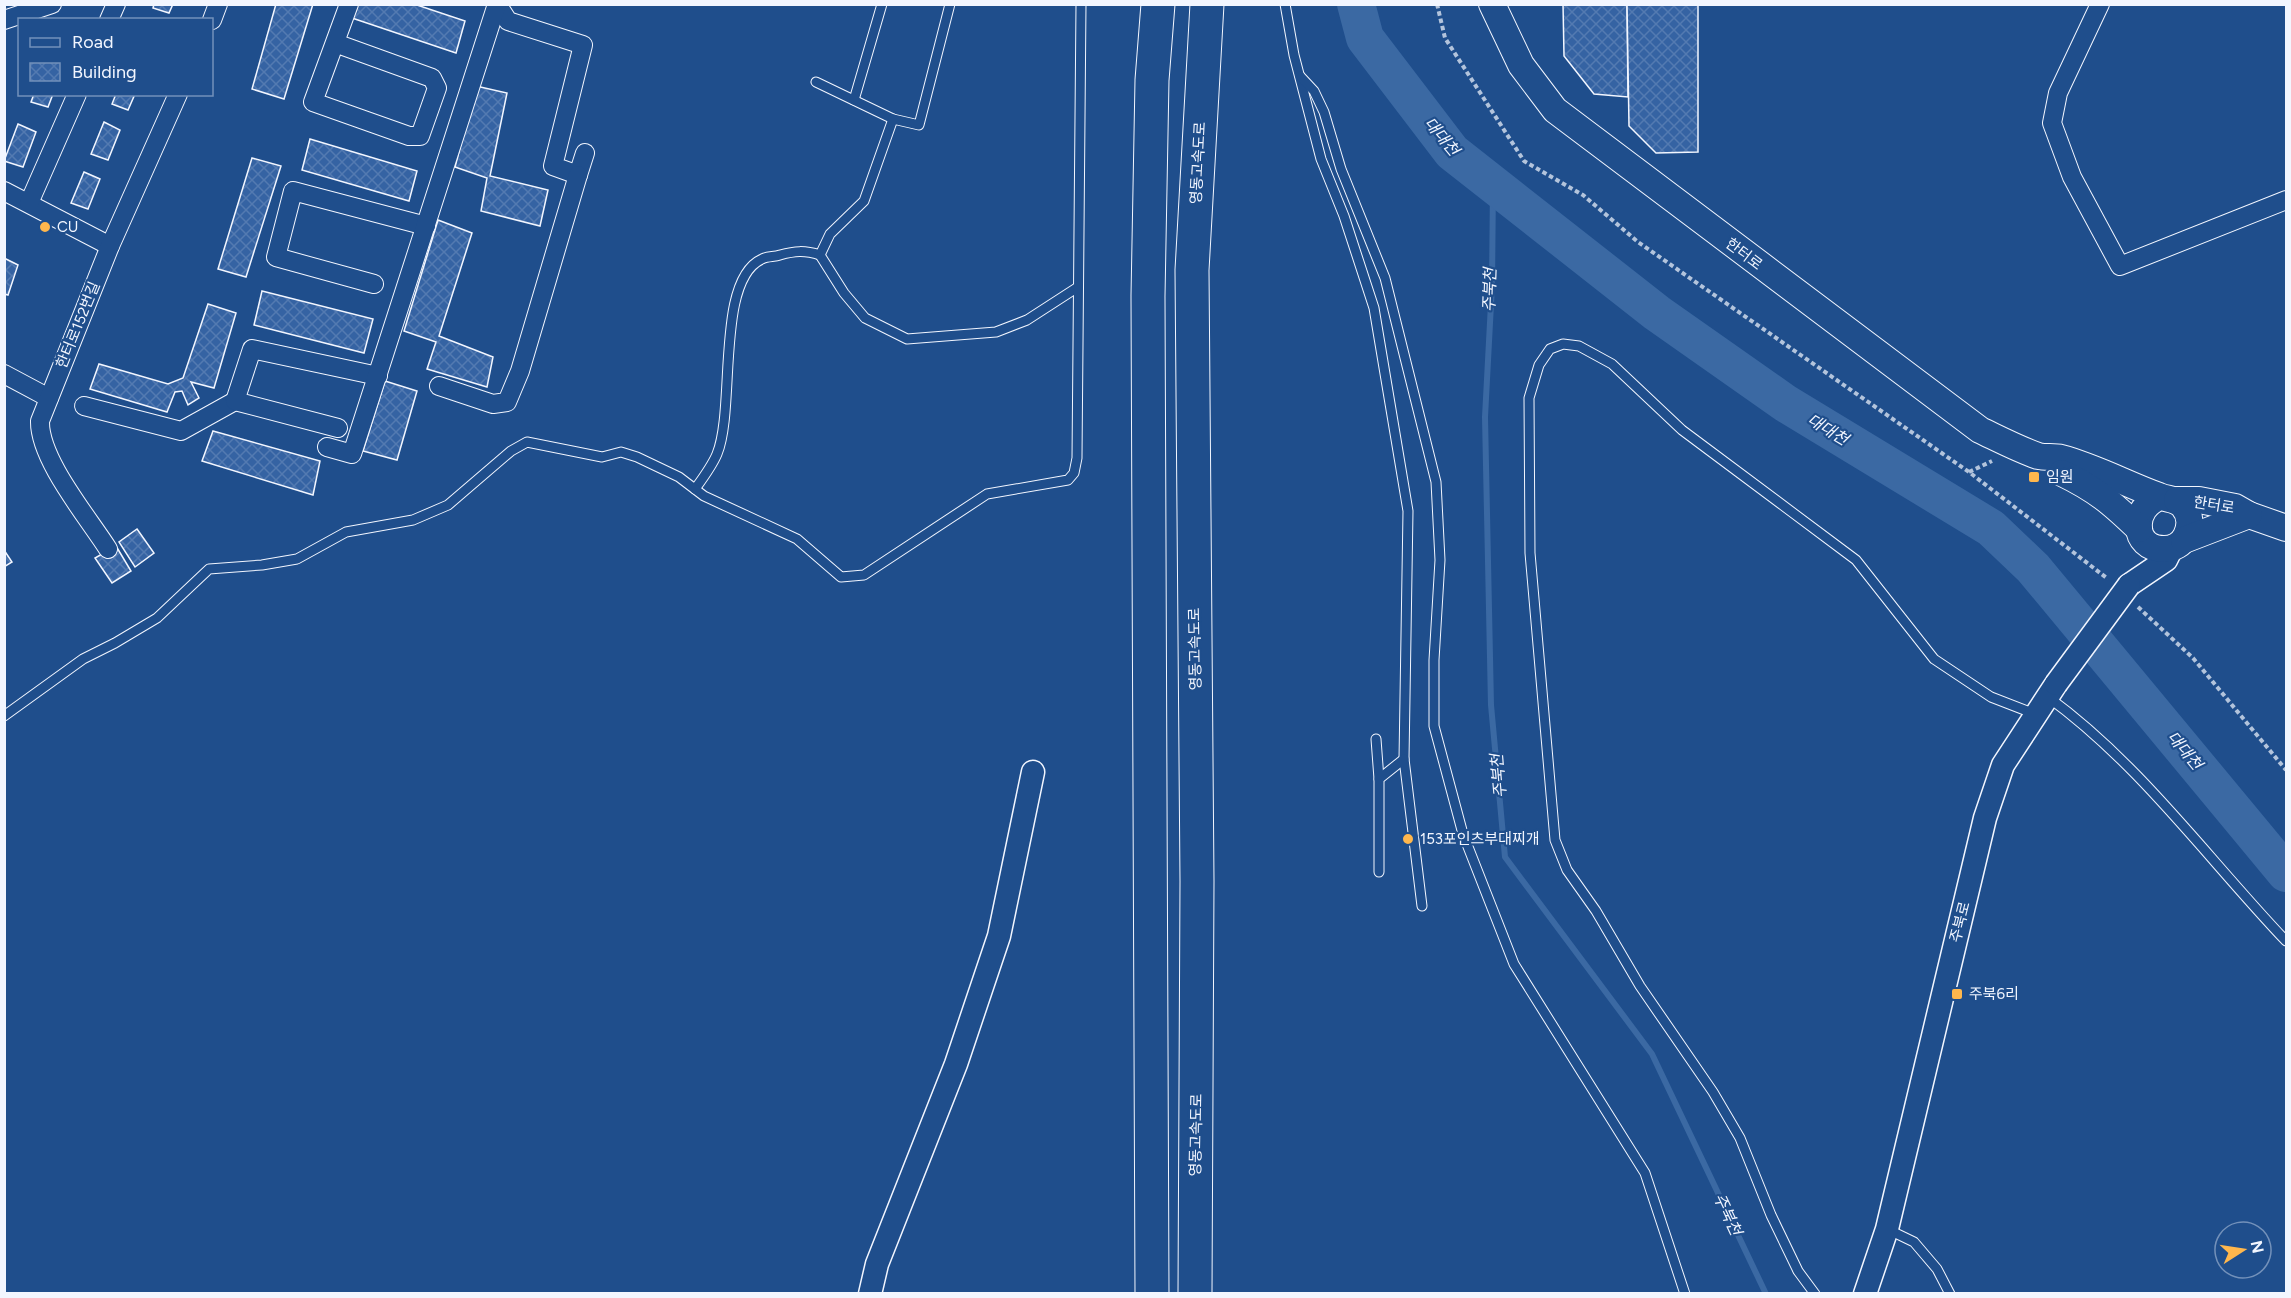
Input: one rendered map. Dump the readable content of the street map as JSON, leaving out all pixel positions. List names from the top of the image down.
{
  "streets": {
    "highway": ["영동고속도로"],
    "main road": ["한터로"],
    "street": ["한터로152번길", "주북로"]
  },
  "crossings": [
    ["한터로", "주북로"]
  ],
  "water": ["대대천", "주북천"],
  "places": {
    "other": ["CU", "153포인츠부대찌개"],
    "transit": ["임원", "주북6리"]
  },
  "legend": ["Road", "Building"],
  "north": "right"
}
